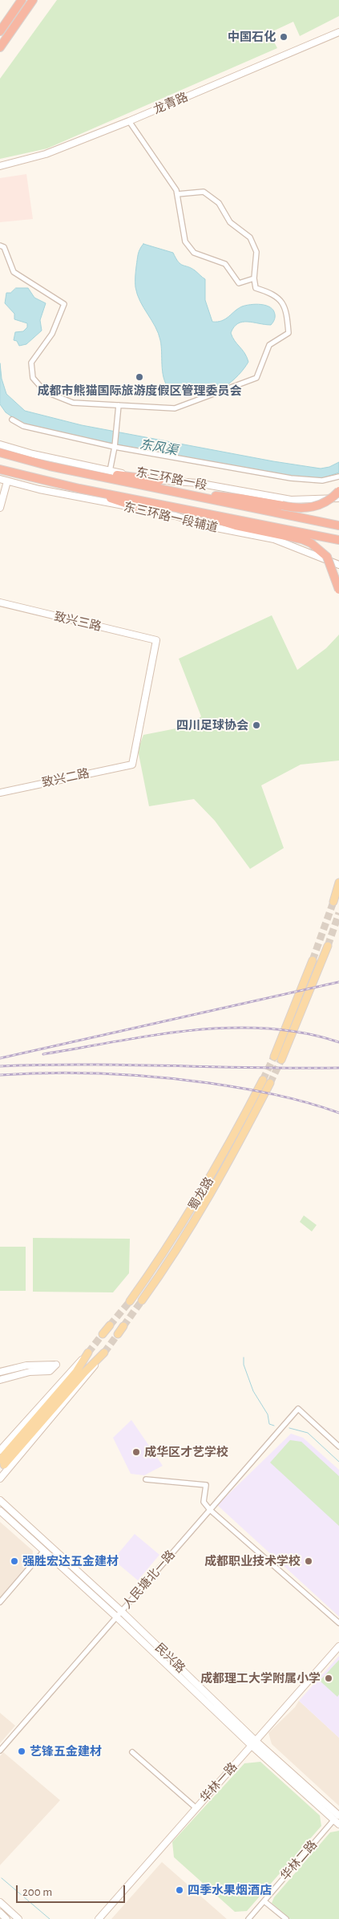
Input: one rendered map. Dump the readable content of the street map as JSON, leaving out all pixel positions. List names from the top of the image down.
{
  "streets": {
    "highway": ["东三环路一段"],
    "main road": [
      "龙青路",
      "东三环路一段辅道",
      "致兴三路",
      "致兴二路",
      "蜀龙路",
      "民兴路",
      "华林一路"
    ],
    "street": ["人民塘北一路", "华林二路"]
  },
  "crossings": [
    ["致兴三路", "致兴二路"],
    ["人民塘北一路", "民兴路"],
    ["民兴路", "华林一路"],
    ["民兴路", "华林二路"]
  ],
  "water": ["东风渠"],
  "places": [
    "中国石化",
    "成都市熊猫国际旅游度假区管理委员会",
    "四川足球协会",
    "成华区才艺学校",
    "强胜宏达五金建材",
    "成都职业技术学校",
    "成都理工大学附属小学",
    "艺锋五金建材",
    "四季水果烟酒店"
  ],
  "scale_bar": "200 m"
}
